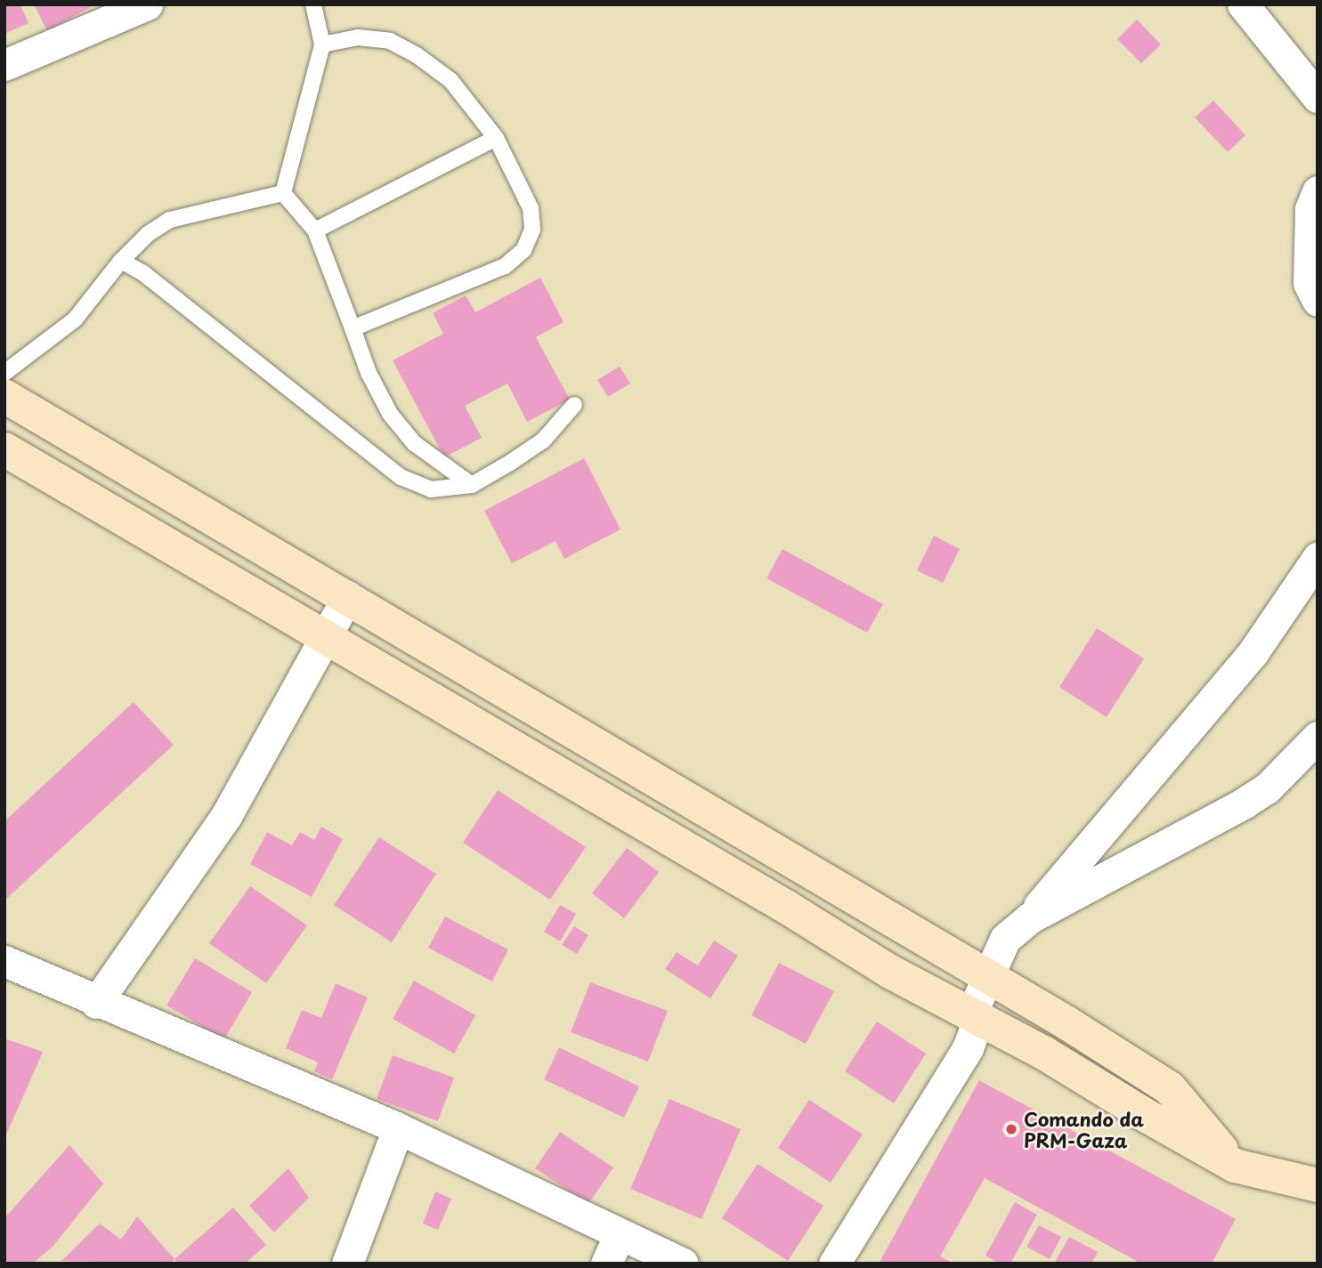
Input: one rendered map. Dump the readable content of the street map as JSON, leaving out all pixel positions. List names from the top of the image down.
{
  "places": ["Comando da PRM-Gaza"]
}
